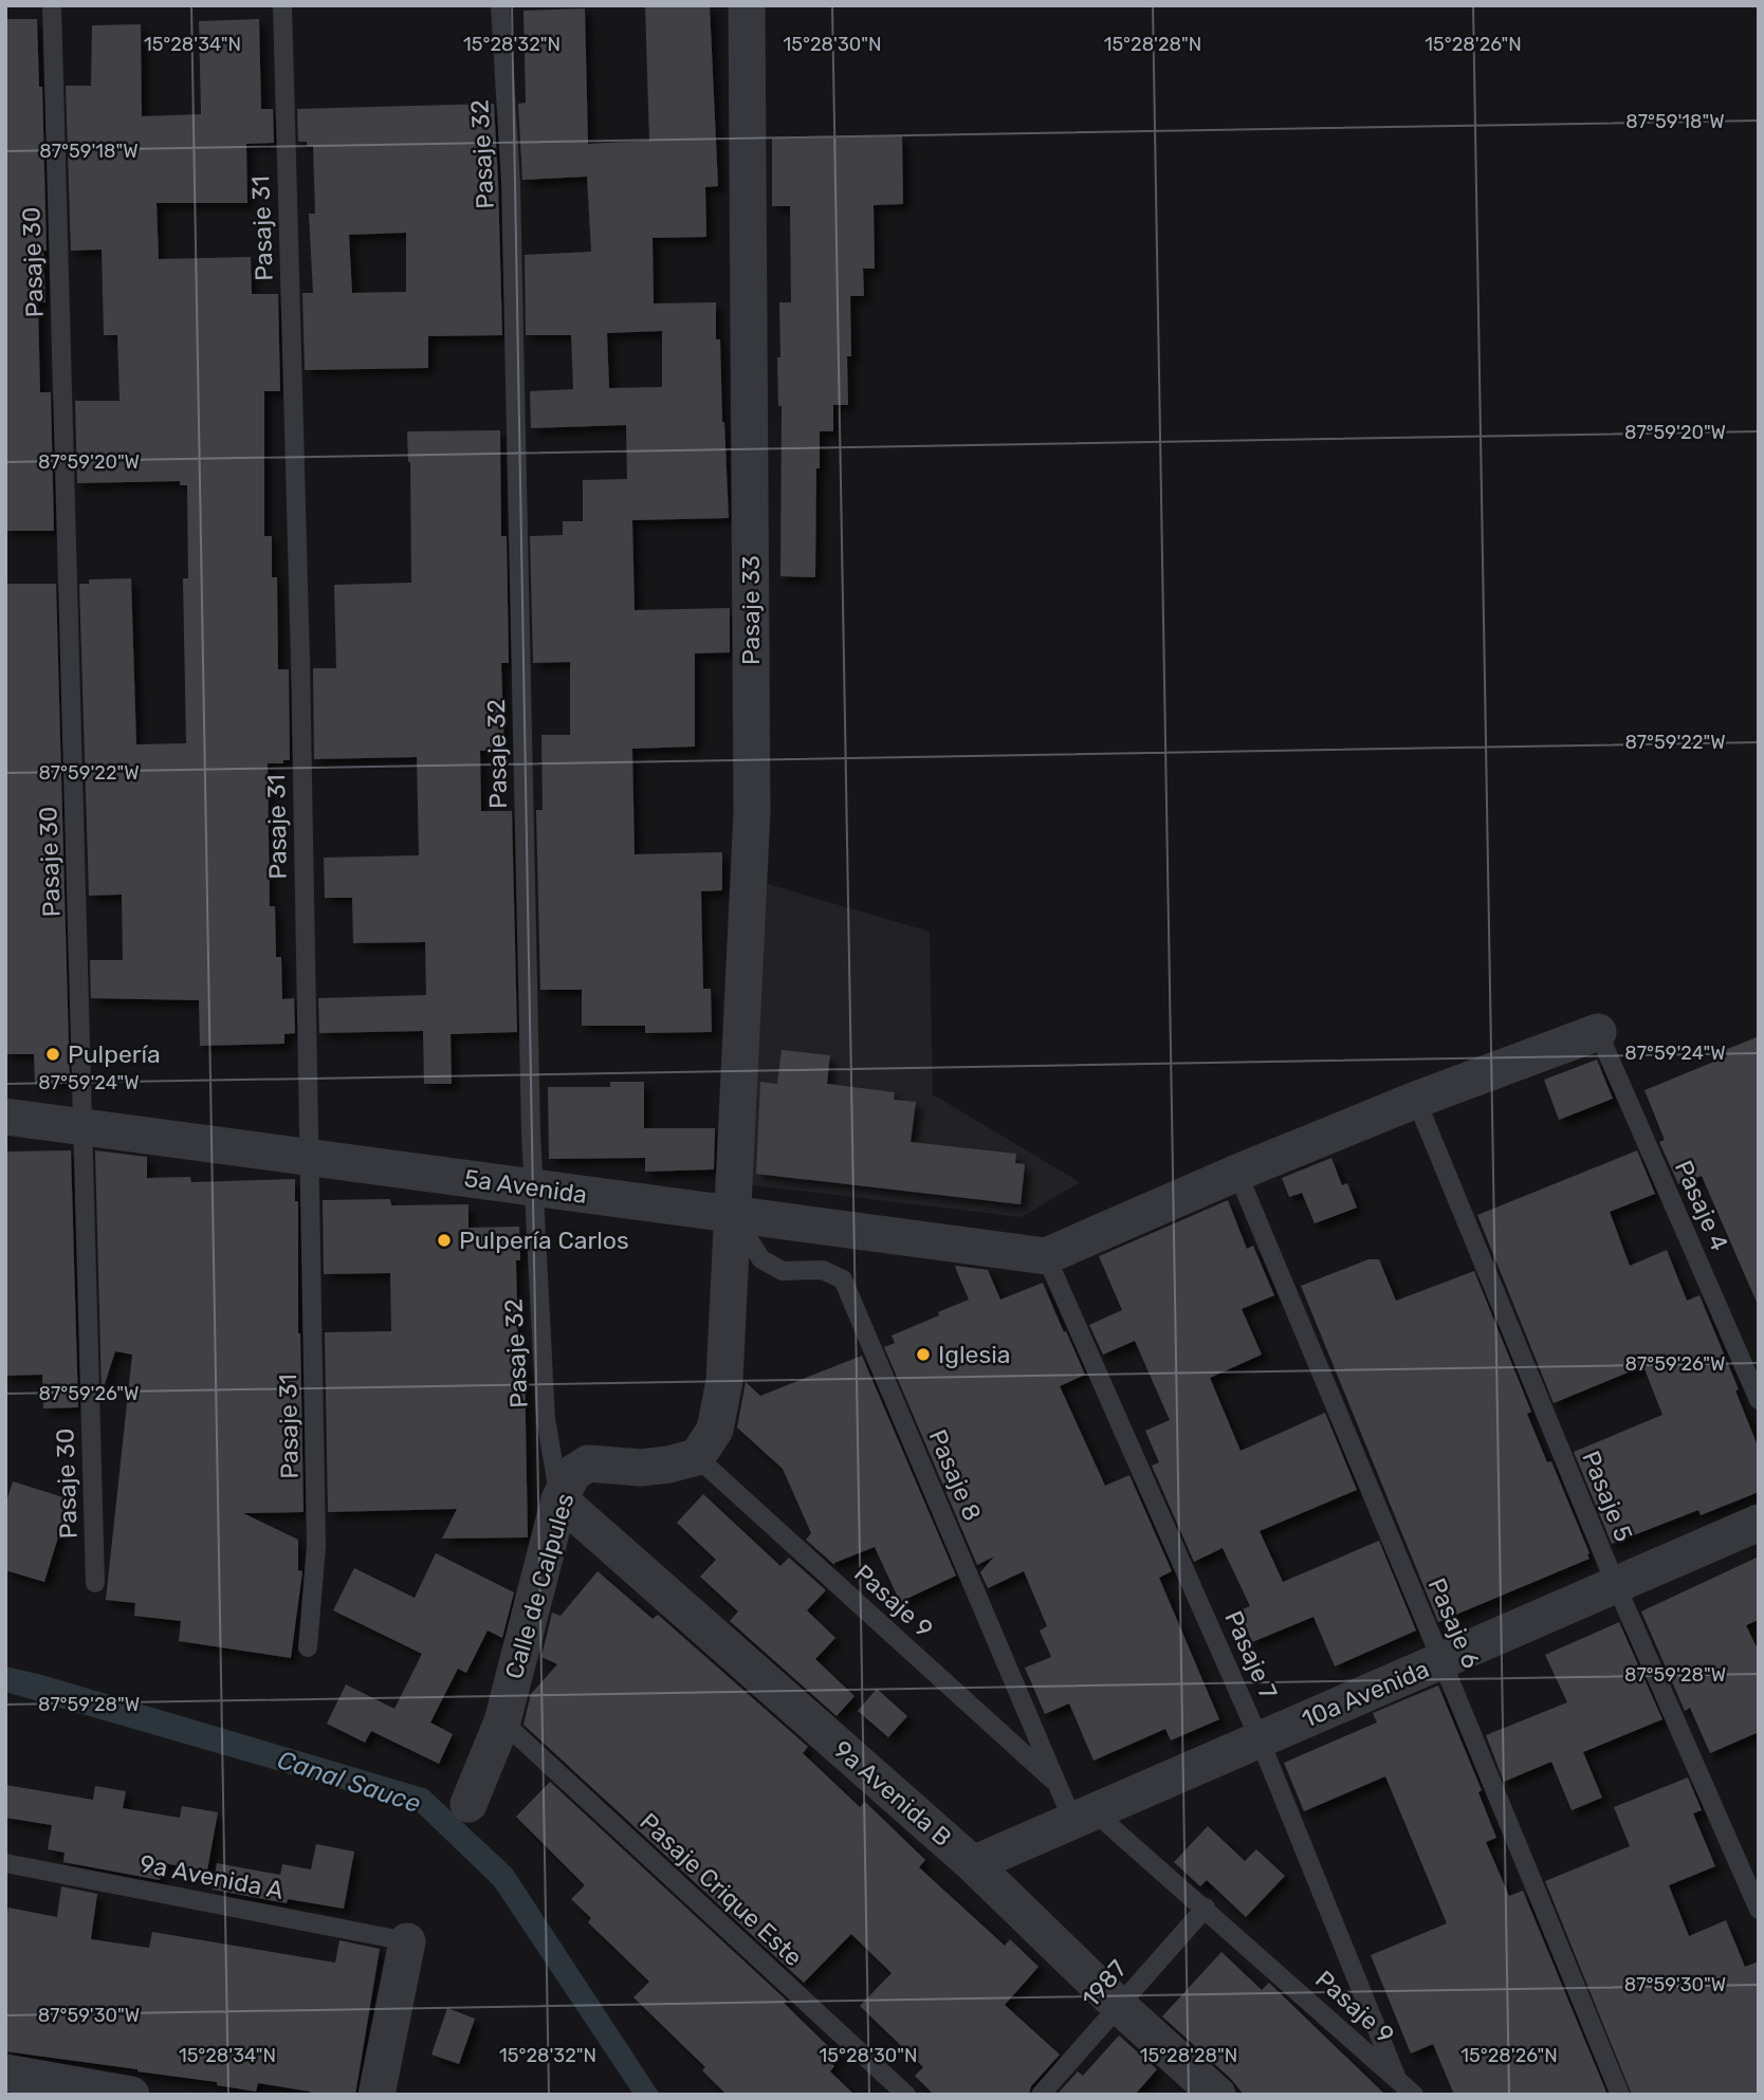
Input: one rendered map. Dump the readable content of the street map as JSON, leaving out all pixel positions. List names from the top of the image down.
{
  "streets": {
    "street": [
      "Pasaje 33",
      "5a Avenida",
      "Calle de Calpules",
      "10a Avenida",
      "9a Avenida B"
    ],
    "lane": [
      "Pasaje 32",
      "Pasaje 31",
      "Pasaje 30",
      "Pasaje 4",
      "Pasaje 8",
      "Pasaje 5",
      "Pasaje 9",
      "Pasaje 6",
      "Pasaje 7",
      "9a Avenida A",
      "Pasaje Crique Este",
      "1987"
    ]
  },
  "crossings": [
    ["Pasaje 32", "5a Avenida"],
    ["Pasaje 32", "Calle de Calpules"],
    ["Pasaje 32", "9a Avenida B"],
    ["Pasaje 31", "5a Avenida"],
    ["Pasaje 30", "5a Avenida"],
    ["Pasaje 33", "5a Avenida"],
    ["Pasaje 33", "Pasaje 8"],
    ["5a Avenida", "Pasaje 8"],
    ["5a Avenida", "Pasaje 7"],
    ["Pasaje 8", "Pasaje 9"],
    ["Pasaje 8", "10a Avenida"],
    ["Pasaje 5", "10a Avenida"],
    ["Calle de Calpules", "Pasaje 9"],
    ["Calle de Calpules", "9a Avenida B"],
    ["Calle de Calpules", "Pasaje Crique Este"],
    ["Pasaje 9", "Pasaje 7"],
    ["Pasaje 9", "10a Avenida"],
    ["Pasaje 9", "1987"],
    ["Pasaje 6", "10a Avenida"],
    ["Pasaje 7", "10a Avenida"],
    ["10a Avenida", "9a Avenida B"],
    ["9a Avenida B", "1987"]
  ],
  "water": ["Canal Sauce"],
  "places": ["Pulpería", "Pulpería Carlos", "Iglesia"],
  "coordinates": [
    "15°28'34\"N",
    "15°28'32\"N",
    "15°28'30\"N",
    "15°28'28\"N",
    "15°28'26\"N",
    "87°59'18\"W",
    "87°59'20\"W",
    "87°59'22\"W",
    "87°59'24\"W",
    "87°59'26\"W",
    "87°59'28\"W",
    "87°59'30\"W"
  ]
}
